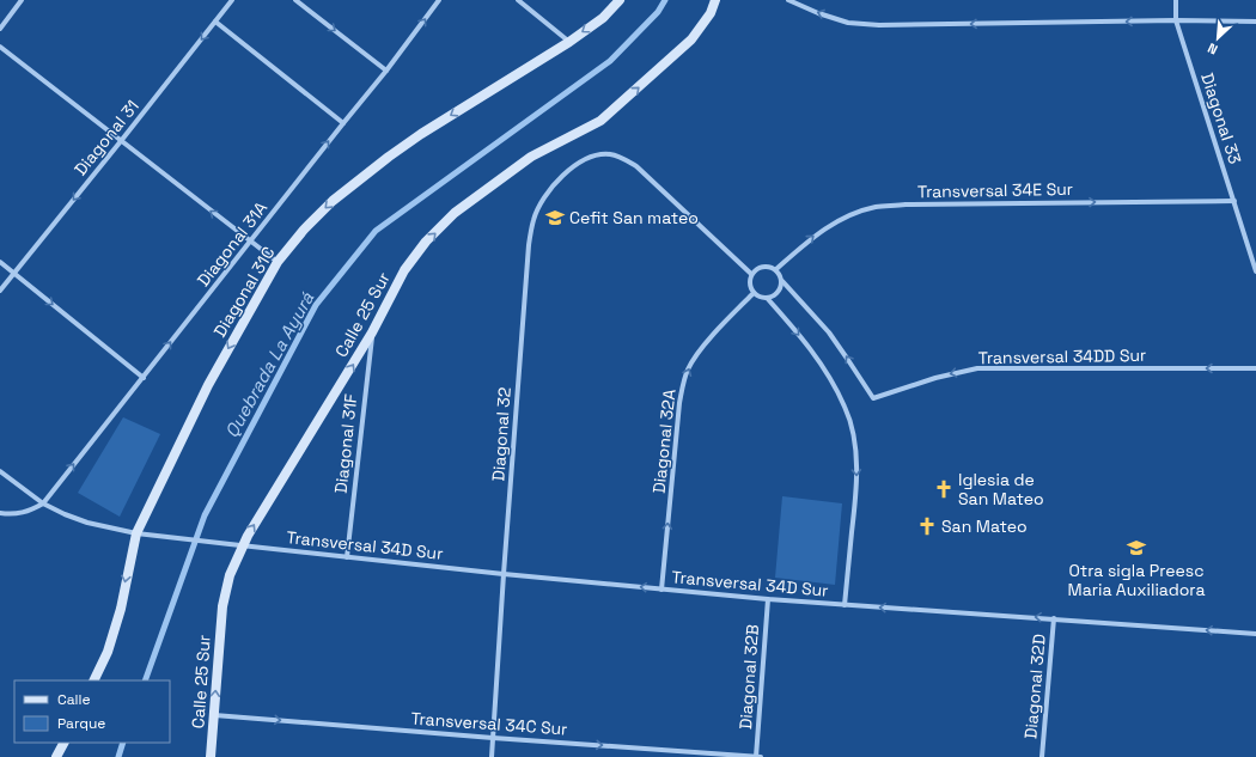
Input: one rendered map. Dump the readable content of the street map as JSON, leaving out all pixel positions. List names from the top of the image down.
{
  "streets": {
    "main road": ["Diagonal 31C", "Calle 25 Sur"],
    "street": [
      "Diagonal 33",
      "Diagonal 31",
      "Transversal 34E Sur",
      "Diagonal 31A",
      "Transversal 34DD Sur",
      "Diagonal 32",
      "Diagonal 32A",
      "Diagonal 31F",
      "Transversal 34D Sur",
      "Diagonal 32B",
      "Diagonal 32D",
      "Transversal 34C Sur"
    ]
  },
  "crossings": [
    ["Diagonal 33", "Transversal 34E Sur"],
    ["Transversal 34E Sur", "Transversal 34DD Sur"],
    ["Transversal 34E Sur", "Diagonal 32"],
    ["Transversal 34E Sur", "Diagonal 32A"],
    ["Calle 25 Sur", "Diagonal 31F"],
    ["Calle 25 Sur", "Transversal 34D Sur"],
    ["Calle 25 Sur", "Transversal 34C Sur"],
    ["Transversal 34DD Sur", "Diagonal 32"],
    ["Transversal 34DD Sur", "Diagonal 32A"],
    ["Diagonal 32", "Diagonal 32A"],
    ["Diagonal 32", "Transversal 34D Sur"],
    ["Diagonal 32", "Transversal 34C Sur"],
    ["Diagonal 32A", "Transversal 34D Sur"],
    ["Diagonal 31F", "Transversal 34D Sur"],
    ["Transversal 34D Sur", "Diagonal 32B"],
    ["Transversal 34D Sur", "Diagonal 32D"],
    ["Diagonal 32B", "Transversal 34C Sur"]
  ],
  "one_way": [
    "Diagonal 31",
    "Transversal 34E Sur",
    "Diagonal 31A",
    "Diagonal 31C",
    "Calle 25 Sur",
    "Transversal 34DD Sur",
    "Diagonal 32A",
    "Transversal 34D Sur",
    "Transversal 34C Sur"
  ],
  "water": ["Quebrada La Ayurá"],
  "places": {
    "school or university": ["Cefit San mateo", "Otra sigla Preesc Maria Auxiliadora"],
    "church": ["Iglesia de San Mateo", "San Mateo"]
  },
  "legend": ["Calle", "Parque"],
  "north": "bottom left"
}
